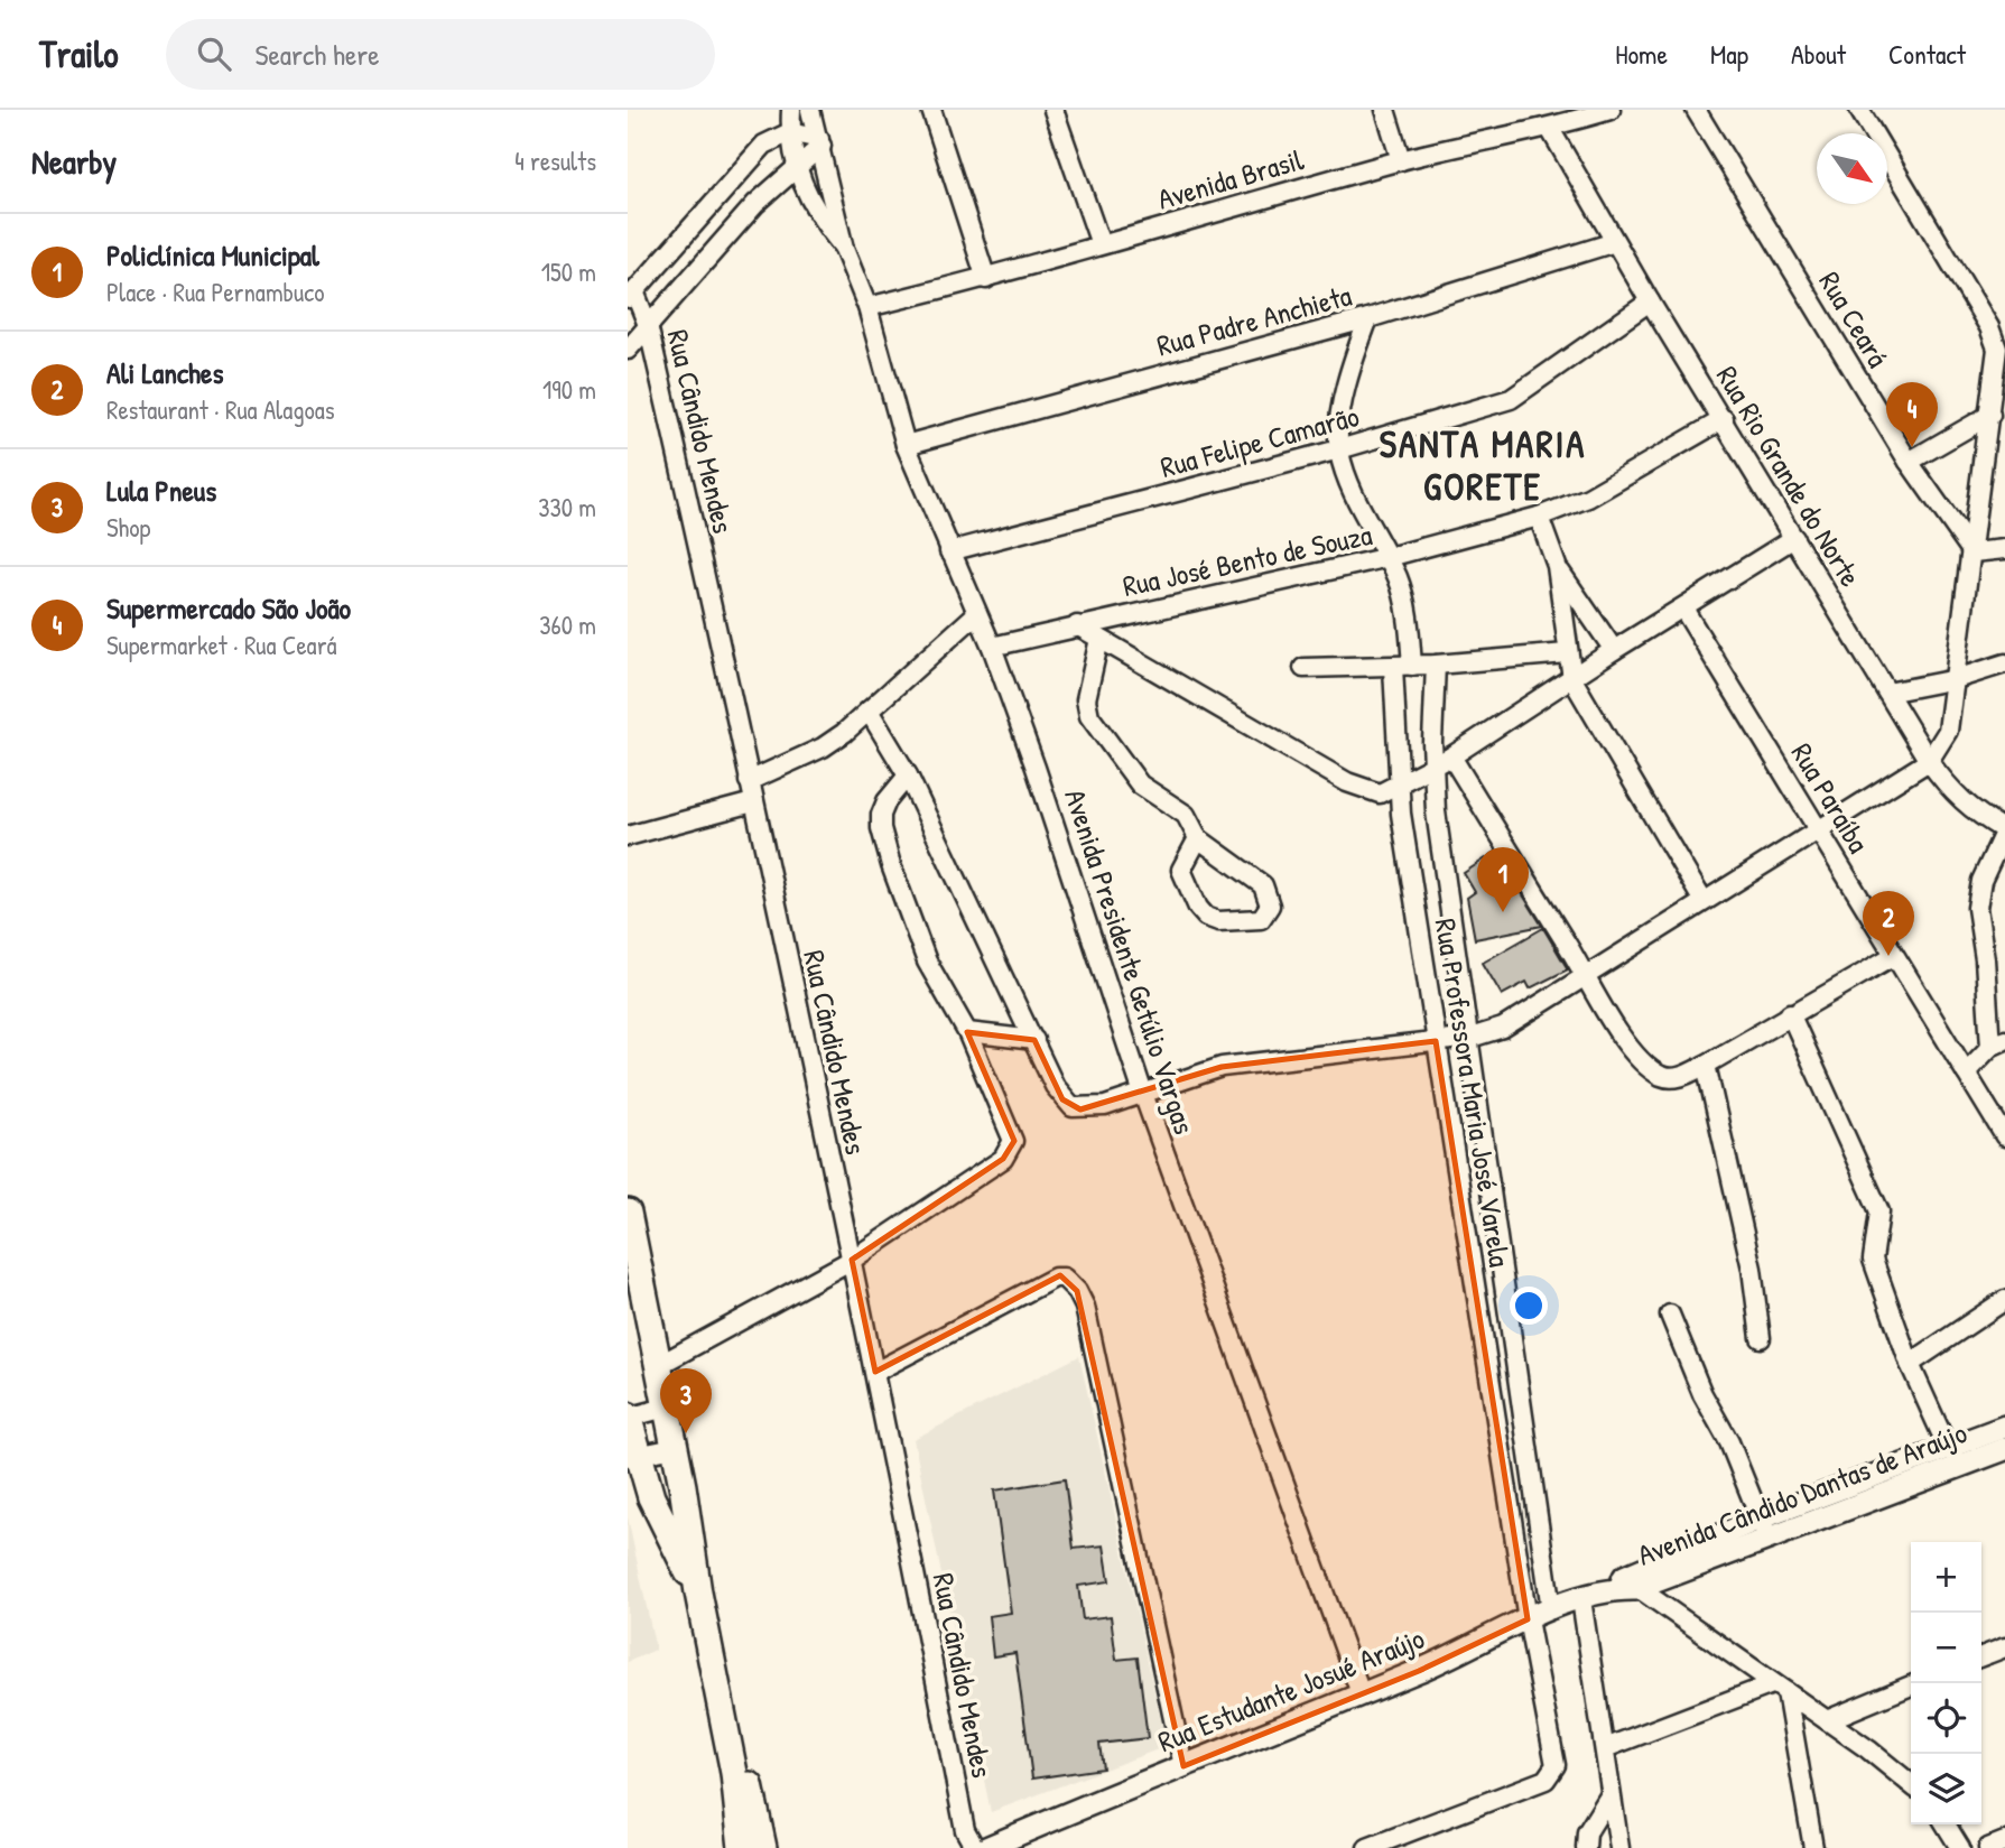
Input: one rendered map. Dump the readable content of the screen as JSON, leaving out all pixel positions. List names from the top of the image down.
{
  "streets": {
    "main road": ["Avenida Cândido Dantas de Araújo", "Rua Estudante Josué Araújo"],
    "street": [
      "Avenida Brasil",
      "Rua Ceará",
      "Rua Padre Anchieta",
      "Rua Cândido Mendes",
      "Rua Felipe Camarão",
      "Rua Rio Grande do Norte",
      "Rua José Bento de Souza",
      "Rua Paraíba",
      "Avenida Presidente Getúlio Vargas",
      "Rua Professora Maria José Varela"
    ]
  },
  "crossings": [
    ["Avenida Brasil", "Rua Rio Grande do Norte"],
    ["Avenida Brasil", "Avenida Presidente Getúlio Vargas"],
    ["Rua Padre Anchieta", "Rua Rio Grande do Norte"],
    ["Rua Padre Anchieta", "Avenida Presidente Getúlio Vargas"],
    ["Rua Felipe Camarão", "Rua Rio Grande do Norte"],
    ["Rua Felipe Camarão", "Avenida Presidente Getúlio Vargas"],
    ["Rua Felipe Camarão", "Rua Professora Maria José Varela"],
    ["Rua Rio Grande do Norte", "Rua José Bento de Souza"],
    ["Rua José Bento de Souza", "Avenida Presidente Getúlio Vargas"],
    ["Rua José Bento de Souza", "Rua Professora Maria José Varela"],
    ["Avenida Presidente Getúlio Vargas", "Rua Estudante Josué Araújo"],
    ["Rua Professora Maria José Varela", "Rua Estudante Josué Araújo"],
    ["Avenida Cândido Dantas de Araújo", "Rua Estudante Josué Araújo"]
  ],
  "districts": ["SANTA MARIA GORETE"],
  "north": "bottom right",
  "page": {
    "header": "Trailo",
    "search": "Search here",
    "nav": [
      "Home",
      "Map",
      "About",
      "Contact"
    ],
    "heading": ["Nearby", "4 results"],
    "list": [
      {
        "mark": "1",
        "name": "Policlínica Municipal",
        "note": "Place · Rua Pernambuco",
        "value": "150 m"
      },
      {
        "mark": "2",
        "name": "Ali Lanches",
        "note": "Restaurant · Rua Alagoas",
        "value": "190 m"
      },
      {
        "mark": "3",
        "name": "Lula Pneus",
        "note": "Shop",
        "value": "330 m"
      },
      {
        "mark": "4",
        "name": "Supermercado São João",
        "note": "Supermarket · Rua Ceará",
        "value": "360 m"
      }
    ],
    "pins": [
      "4",
      "1",
      "2",
      "3"
    ],
    "map_buttons": ["+", "−"]
  }
}
